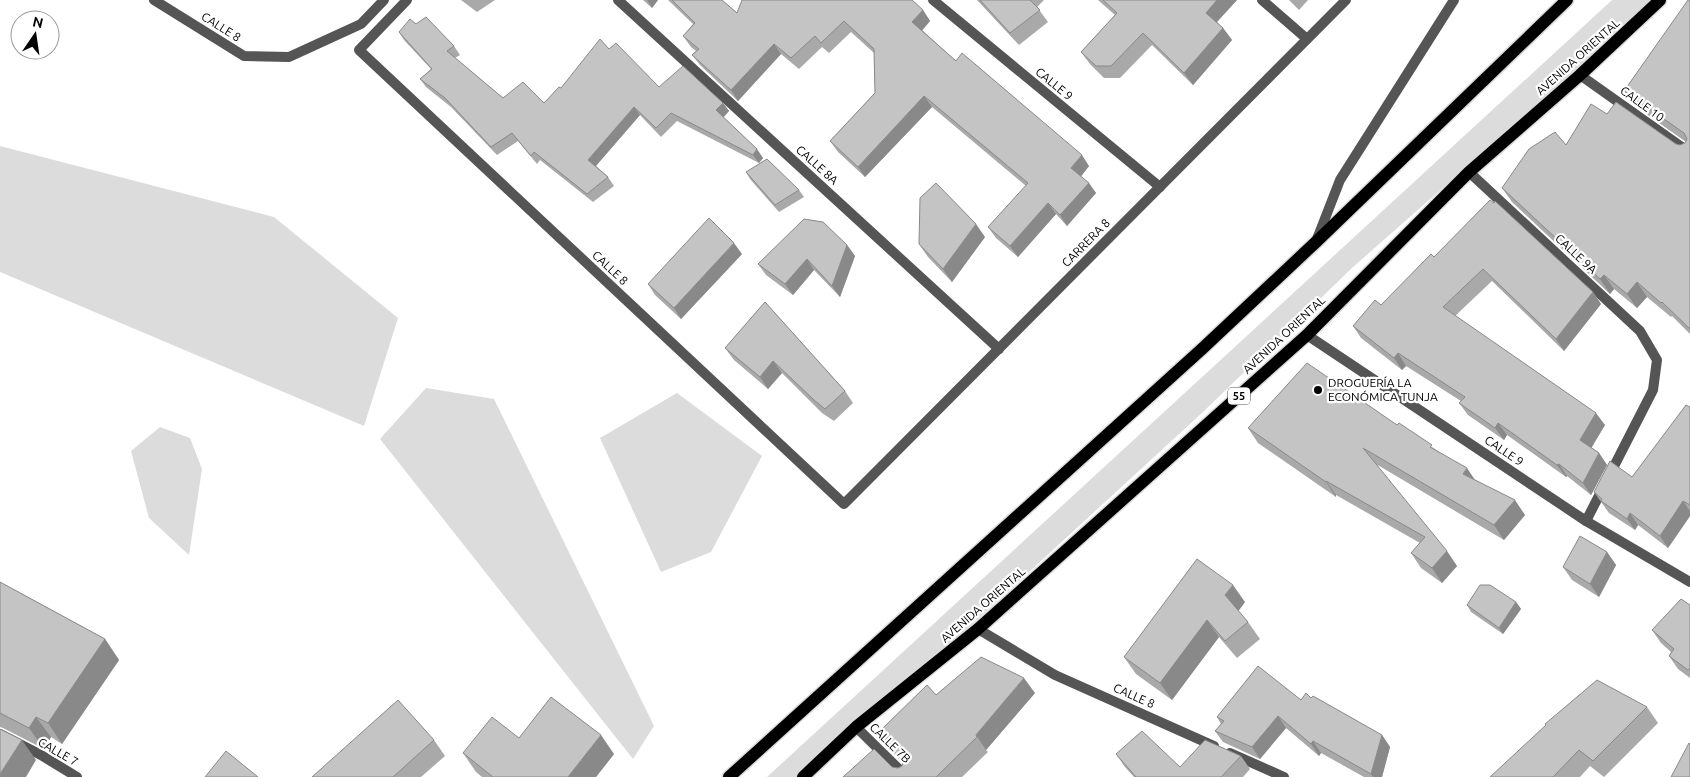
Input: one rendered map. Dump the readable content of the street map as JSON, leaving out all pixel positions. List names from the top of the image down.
{
  "streets": {
    "main road": ["AVENIDA ORIENTAL", "55"],
    "street": [
      "CALLE 8",
      "CALLE 9",
      "CALLE 10",
      "CALLE 8A",
      "CARRERA 8",
      "CALLE 9A",
      "CALLE 7B",
      "CALLE 7"
    ]
  },
  "crossings": [
    ["CALLE 8", "AVENIDA ORIENTAL"],
    ["CALLE 8", "CARRERA 8"],
    ["AVENIDA ORIENTAL", "CALLE 9"],
    ["AVENIDA ORIENTAL", "CALLE 10"],
    ["AVENIDA ORIENTAL", "CALLE 9A"],
    ["AVENIDA ORIENTAL", "CALLE 7B"],
    ["CALLE 9", "CARRERA 8"],
    ["CALLE 9", "CALLE 9A"],
    ["CALLE 8A", "CARRERA 8"]
  ],
  "places": ["DROGUERÍA LA ECONÓMICA TUNJA"],
  "north": "top"
}
